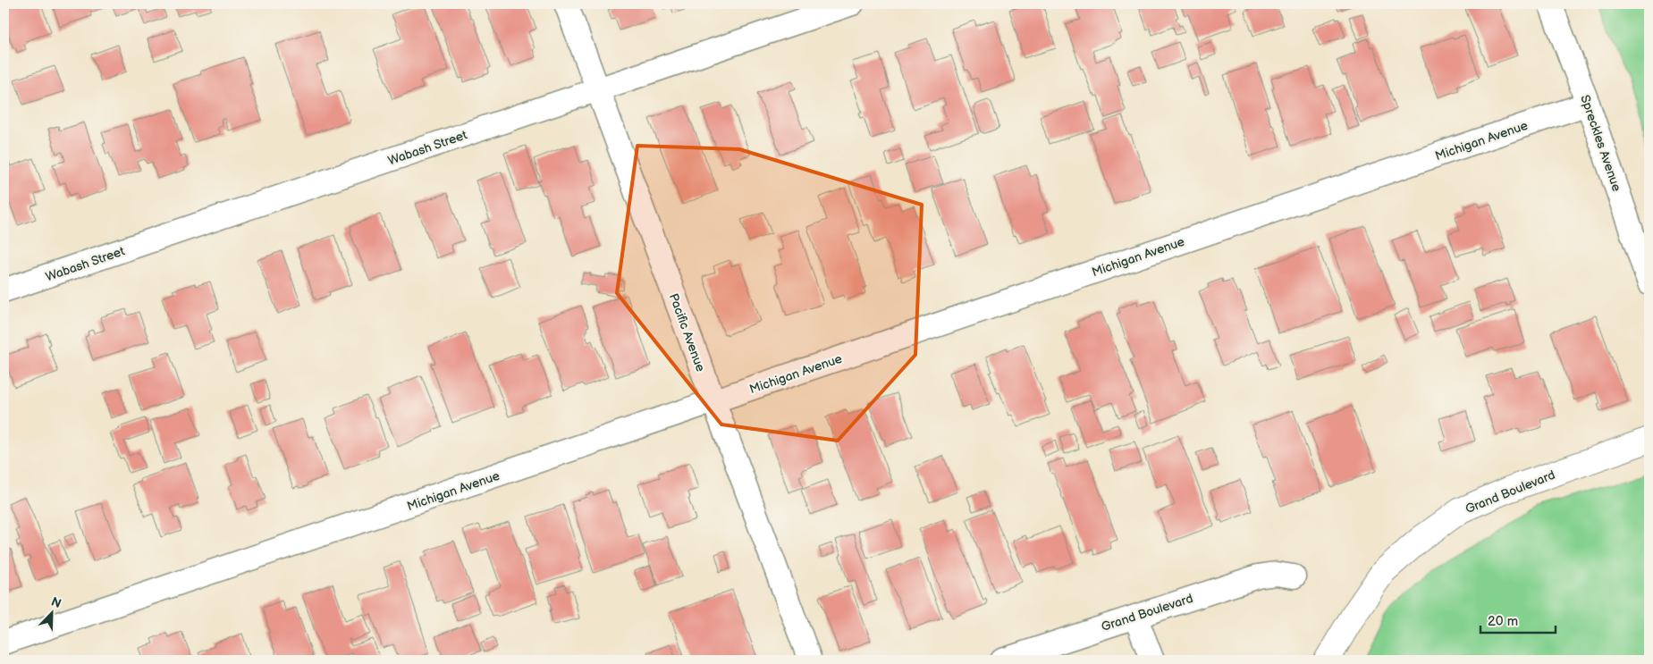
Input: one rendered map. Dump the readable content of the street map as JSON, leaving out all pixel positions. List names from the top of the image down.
{
  "streets": {
    "street": [
      "Michigan Avenue",
      "Spreckles Avenue",
      "Wabash Street",
      "Pacific Avenue",
      "Grand Boulevard"
    ]
  },
  "crossings": [
    ["Michigan Avenue", "Spreckles Avenue"],
    ["Michigan Avenue", "Pacific Avenue"],
    ["Wabash Street", "Pacific Avenue"]
  ],
  "scale_bar": "20 m",
  "north": "top right"
}
